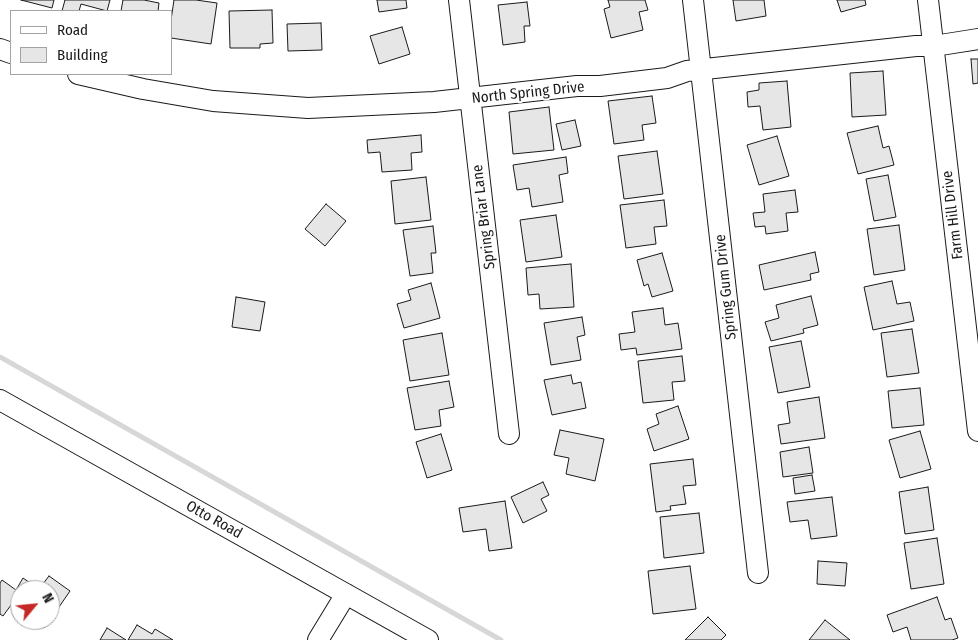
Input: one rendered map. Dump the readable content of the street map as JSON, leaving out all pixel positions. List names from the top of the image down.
{
  "streets": {
    "street": [
      "North Spring Drive",
      "Farm Hill Drive",
      "Spring Briar Lane",
      "Spring Gum Drive",
      "Otto Road"
    ]
  },
  "crossings": [
    ["North Spring Drive", "Farm Hill Drive"],
    ["North Spring Drive", "Spring Briar Lane"],
    ["North Spring Drive", "Spring Gum Drive"]
  ],
  "legend": ["Road", "Building"],
  "north": "top right"
}
